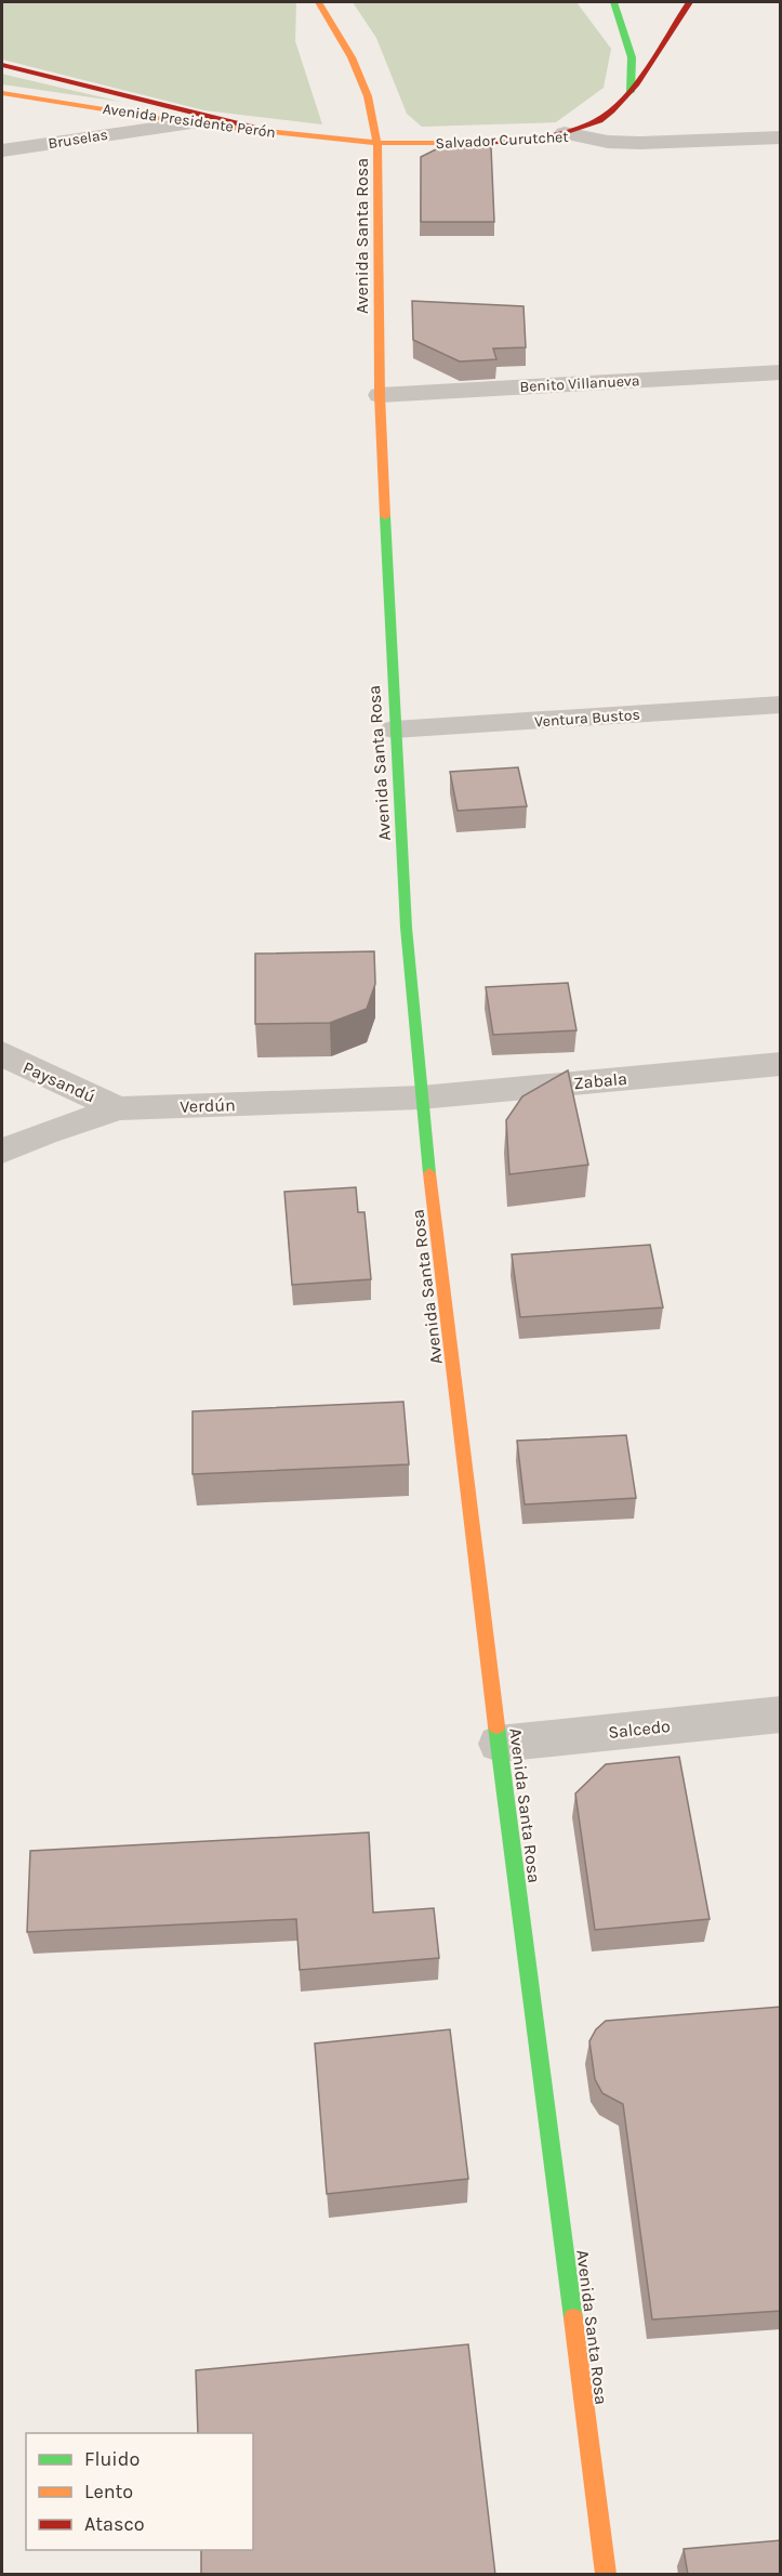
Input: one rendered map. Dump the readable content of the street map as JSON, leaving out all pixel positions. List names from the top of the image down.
{
  "streets": {
    "main road": ["Avenida Presidente Perón", "Salvador Curutchet", "Avenida Santa Rosa"],
    "street": [
      "Bruselas",
      "Benito Villanueva",
      "Ventura Bustos",
      "Zabala",
      "Paysandú",
      "Verdún",
      "Salcedo"
    ]
  },
  "crossings": [
    ["Avenida Presidente Perón", "Bruselas"],
    ["Avenida Presidente Perón", "Salvador Curutchet"],
    ["Avenida Presidente Perón", "Avenida Santa Rosa"],
    ["Salvador Curutchet", "Avenida Santa Rosa"],
    ["Avenida Santa Rosa", "Benito Villanueva"],
    ["Avenida Santa Rosa", "Ventura Bustos"],
    ["Avenida Santa Rosa", "Zabala"],
    ["Avenida Santa Rosa", "Verdún"],
    ["Avenida Santa Rosa", "Salcedo"],
    ["Zabala", "Verdún"],
    ["Paysandú", "Verdún"]
  ],
  "legend": ["Fluido", "Lento", "Atasco"]
}
